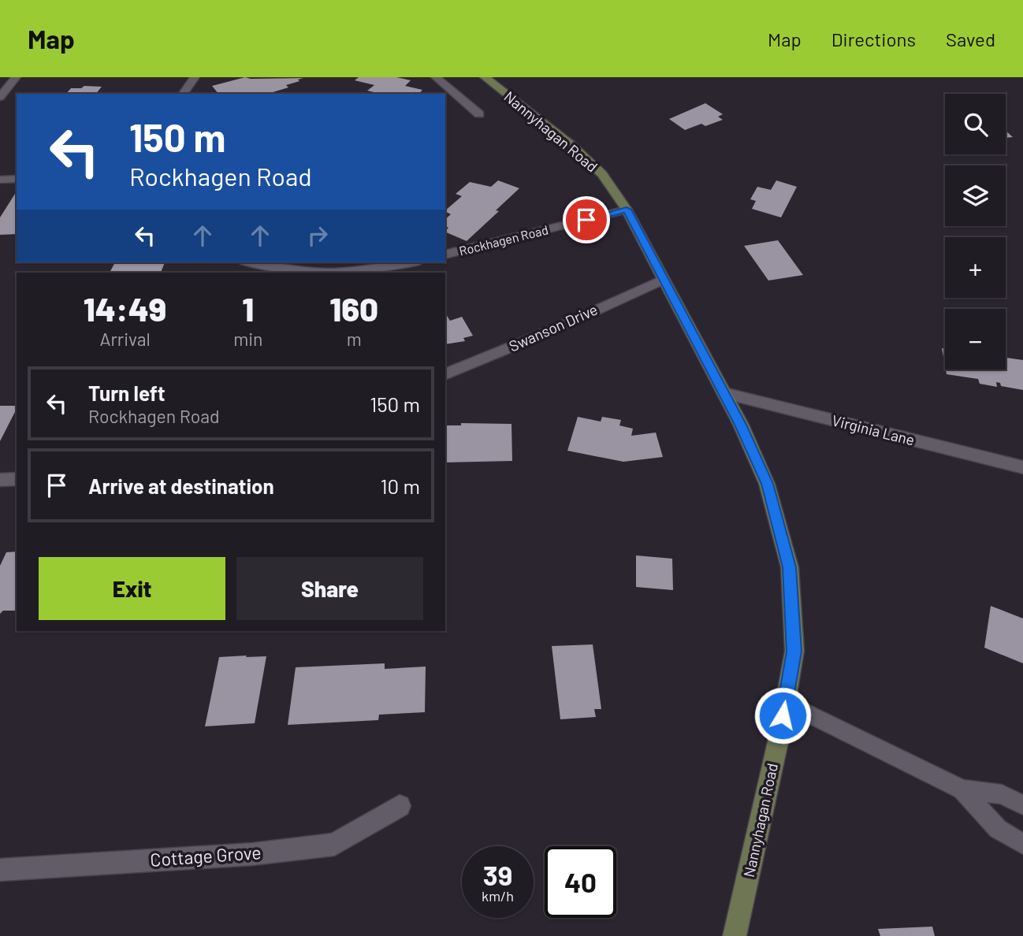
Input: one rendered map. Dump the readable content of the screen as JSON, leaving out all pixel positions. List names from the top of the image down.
{
  "streets": {
    "street": [
      "Nannyhagan Road",
      "Rockhagen Road",
      "Swanson Drive",
      "Virginia Lane",
      "Cottage Grove"
    ]
  },
  "crossings": [
    ["Nannyhagan Road", "Rockhagen Road"],
    ["Nannyhagan Road", "Swanson Drive"],
    ["Nannyhagan Road", "Virginia Lane"]
  ],
  "page": {
    "header": "Map",
    "nav": ["Map", "Directions", "Saved"],
    "map_buttons": ["+", "−"],
    "turn": ["150 m", "Rockhagen Road"],
    "eta": [
      "14:49",
      "Arrival",
      "1",
      "min",
      "160",
      "m"
    ],
    "list": [
      {
        "name": "Turn left",
        "note": "Rockhagen Road",
        "value": "150 m"
      },
      {
        "name": "Arrive at destination",
        "value": "10 m"
      }
    ],
    "buttons": ["Exit", "Share"],
    "speed": "39 km/h",
    "limit": "40"
  }
}
